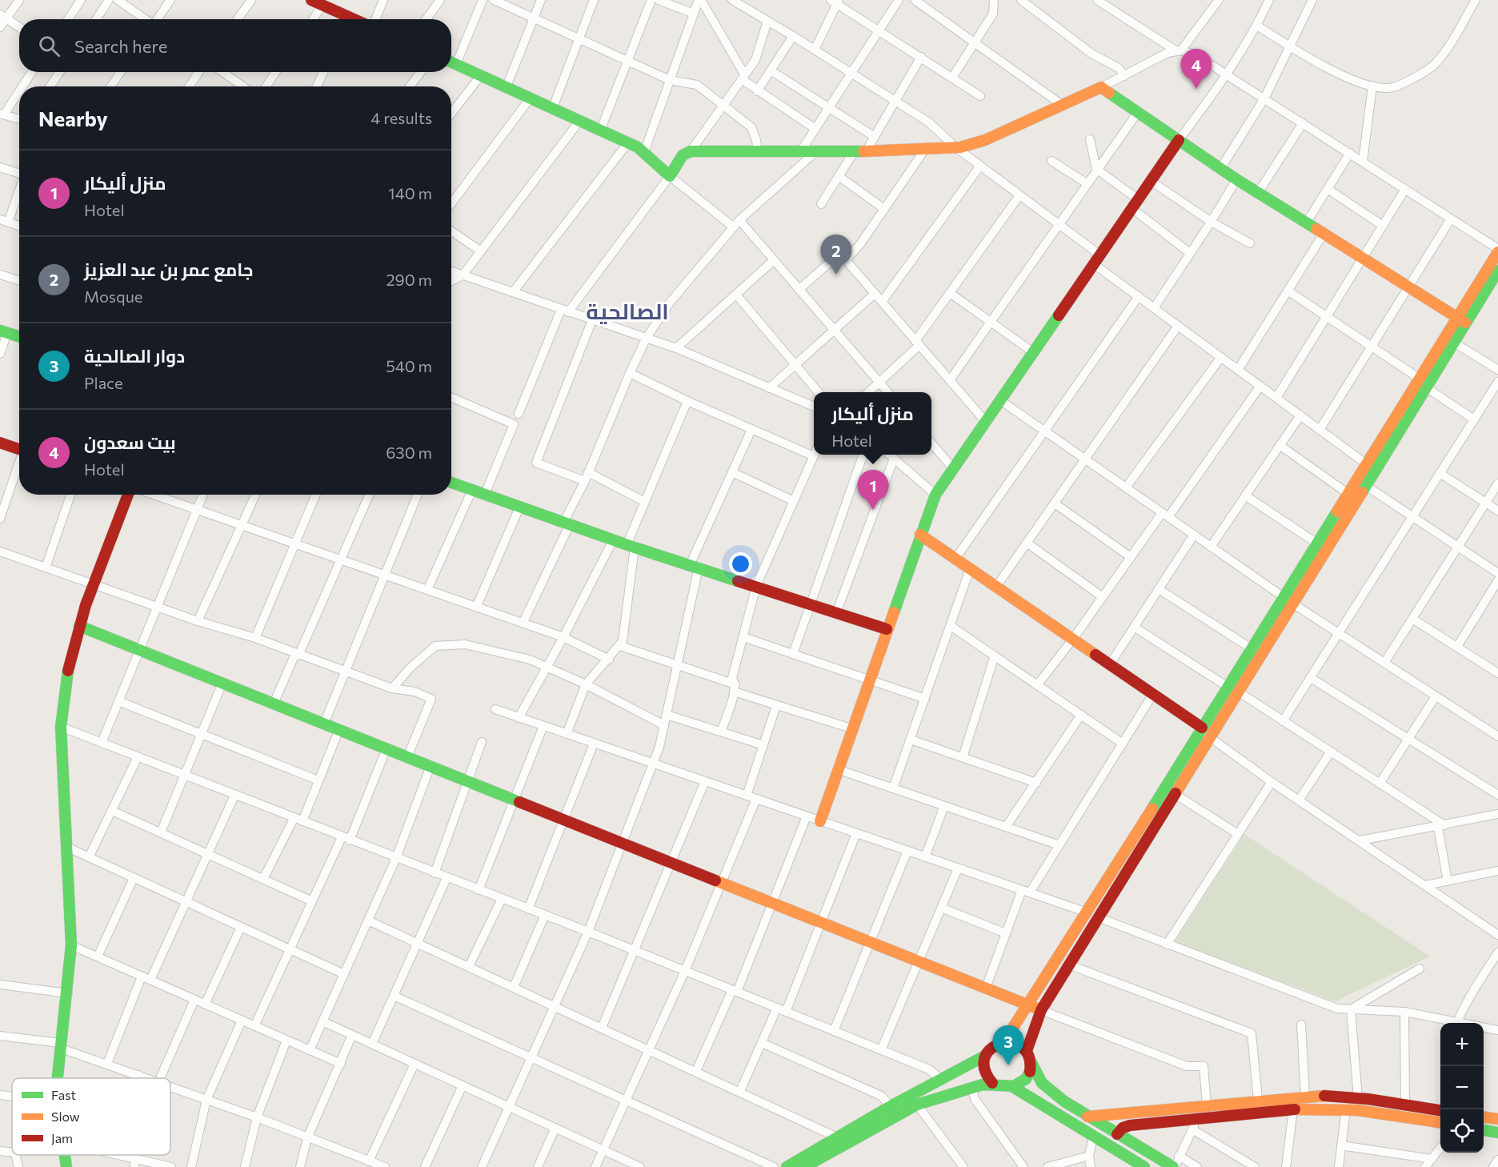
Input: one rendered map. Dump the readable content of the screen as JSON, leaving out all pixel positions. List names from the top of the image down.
{
  "districts": ["الصالحية"],
  "legend": ["Fast", "Slow", "Jam"],
  "page": {
    "search": "Search here",
    "pins": [
      "4",
      "2",
      "1",
      "3"
    ],
    "heading": ["Nearby", "4 results"],
    "list": [
      {
        "mark": "1",
        "name": "منزل أليكار",
        "note": "Hotel",
        "value": "140 m"
      },
      {
        "mark": "2",
        "name": "جامع عمر بن عبد العزيز",
        "note": "Mosque",
        "value": "290 m"
      },
      {
        "mark": "3",
        "name": "دوار الصالحية",
        "note": "Place",
        "value": "540 m"
      },
      {
        "mark": "4",
        "name": "بيت سعدون",
        "note": "Hotel",
        "value": "630 m"
      }
    ],
    "popup": ["منزل أليكار", "Hotel"],
    "map_buttons": ["+", "−"]
  }
}
